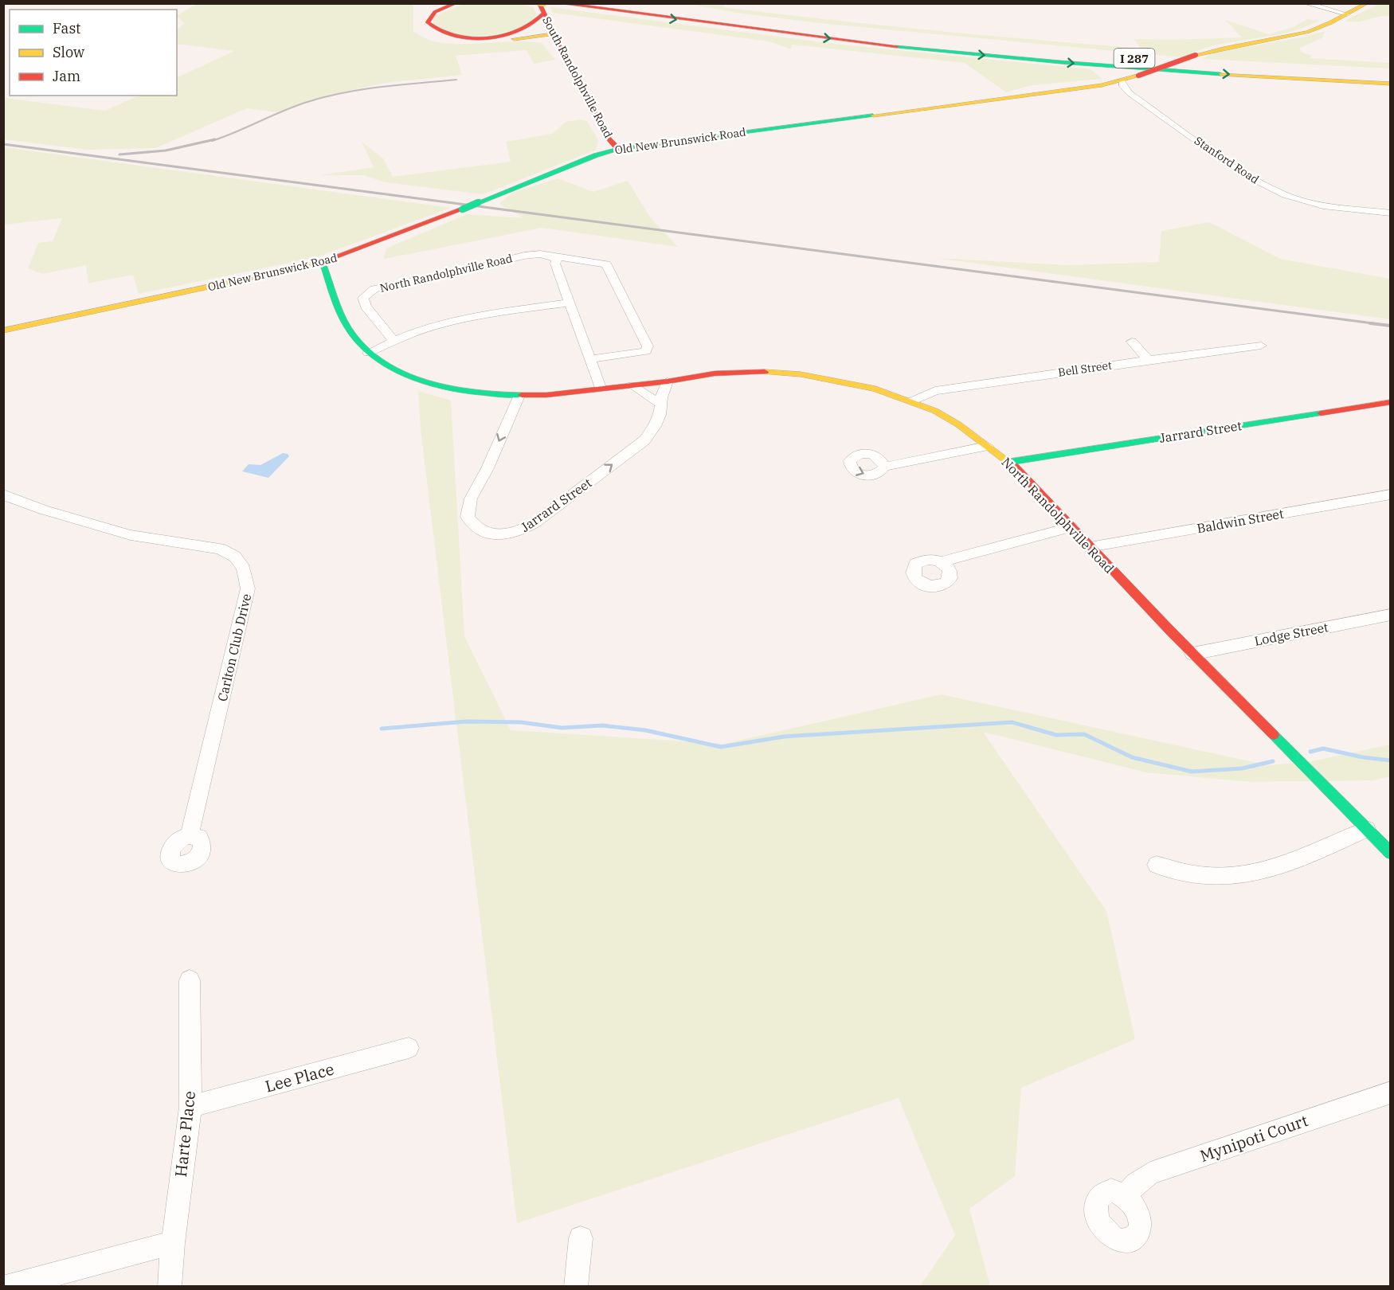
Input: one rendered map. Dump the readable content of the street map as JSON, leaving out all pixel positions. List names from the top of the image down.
{
  "streets": {
    "main road": [
      "I 287",
      "South Randolphville Road",
      "Old New Brunswick Road",
      "North Randolphville Road",
      "Jarrard Street"
    ],
    "street": [
      "Stanford Road",
      "Bell Street",
      "Baldwin Street",
      "Lodge Street",
      "Carlton Club Drive",
      "Lee Place",
      "Harte Place",
      "Mynipoti Court"
    ]
  },
  "crossings": [
    ["South Randolphville Road", "Old New Brunswick Road"],
    ["Old New Brunswick Road", "Stanford Road"],
    ["Old New Brunswick Road", "North Randolphville Road"],
    ["North Randolphville Road", "Bell Street"],
    ["North Randolphville Road", "Jarrard Street"],
    ["North Randolphville Road", "Baldwin Street"],
    ["North Randolphville Road", "Lodge Street"],
    ["Lee Place", "Harte Place"]
  ],
  "legend": ["Fast", "Slow", "Jam"]
}
